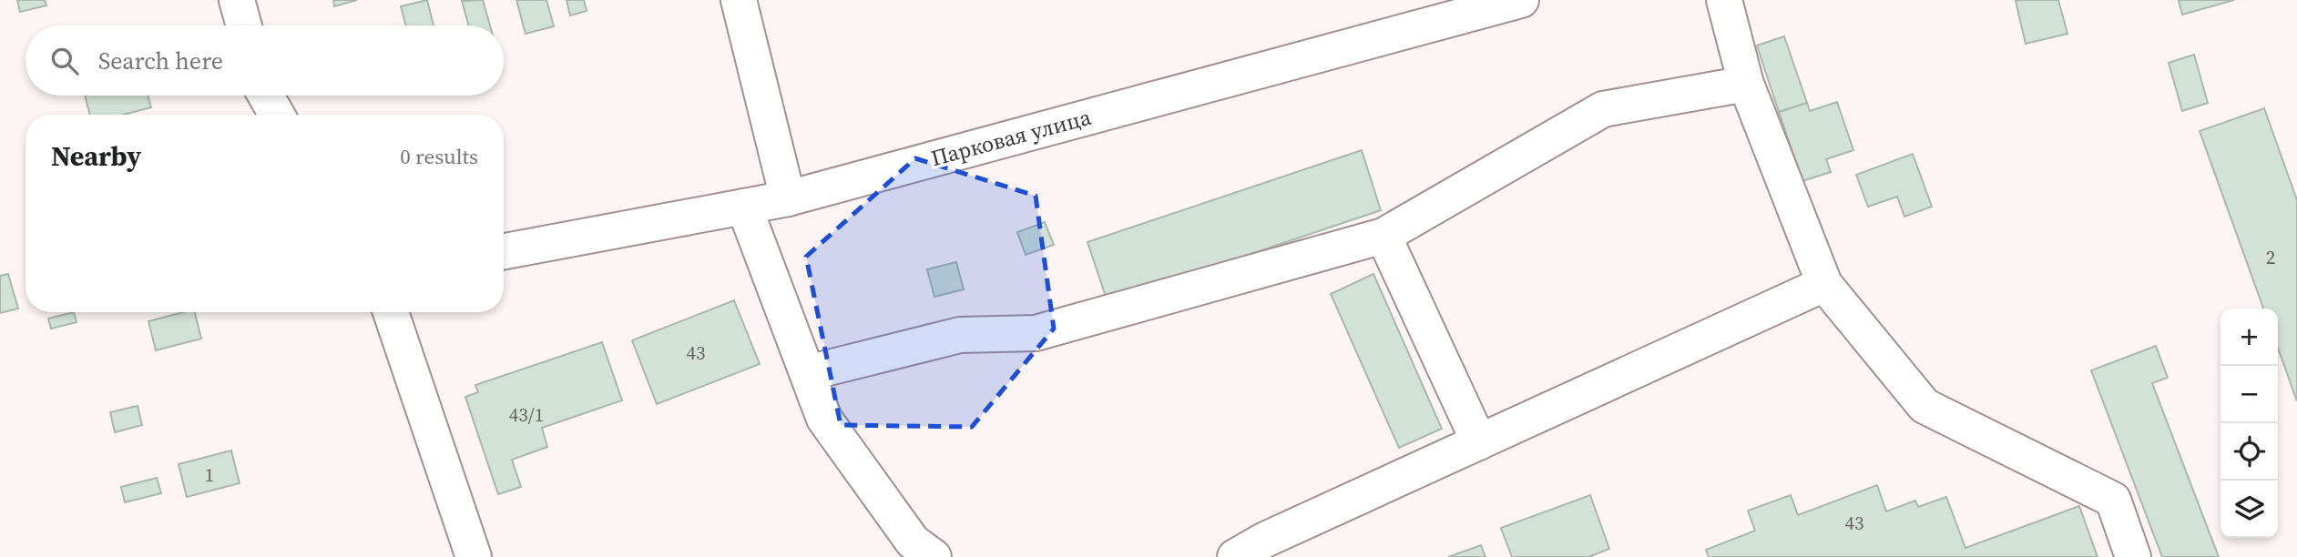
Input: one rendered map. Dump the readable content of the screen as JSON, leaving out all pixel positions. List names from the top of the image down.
{
  "streets": {
    "main road": ["Парковая улица"]
  },
  "house_numbers": [
    "2",
    "43",
    "43/1",
    "1",
    "43"
  ],
  "page": {
    "search": "Search here",
    "heading": ["Nearby", "0 results"],
    "map_buttons": ["+", "−"]
  }
}
